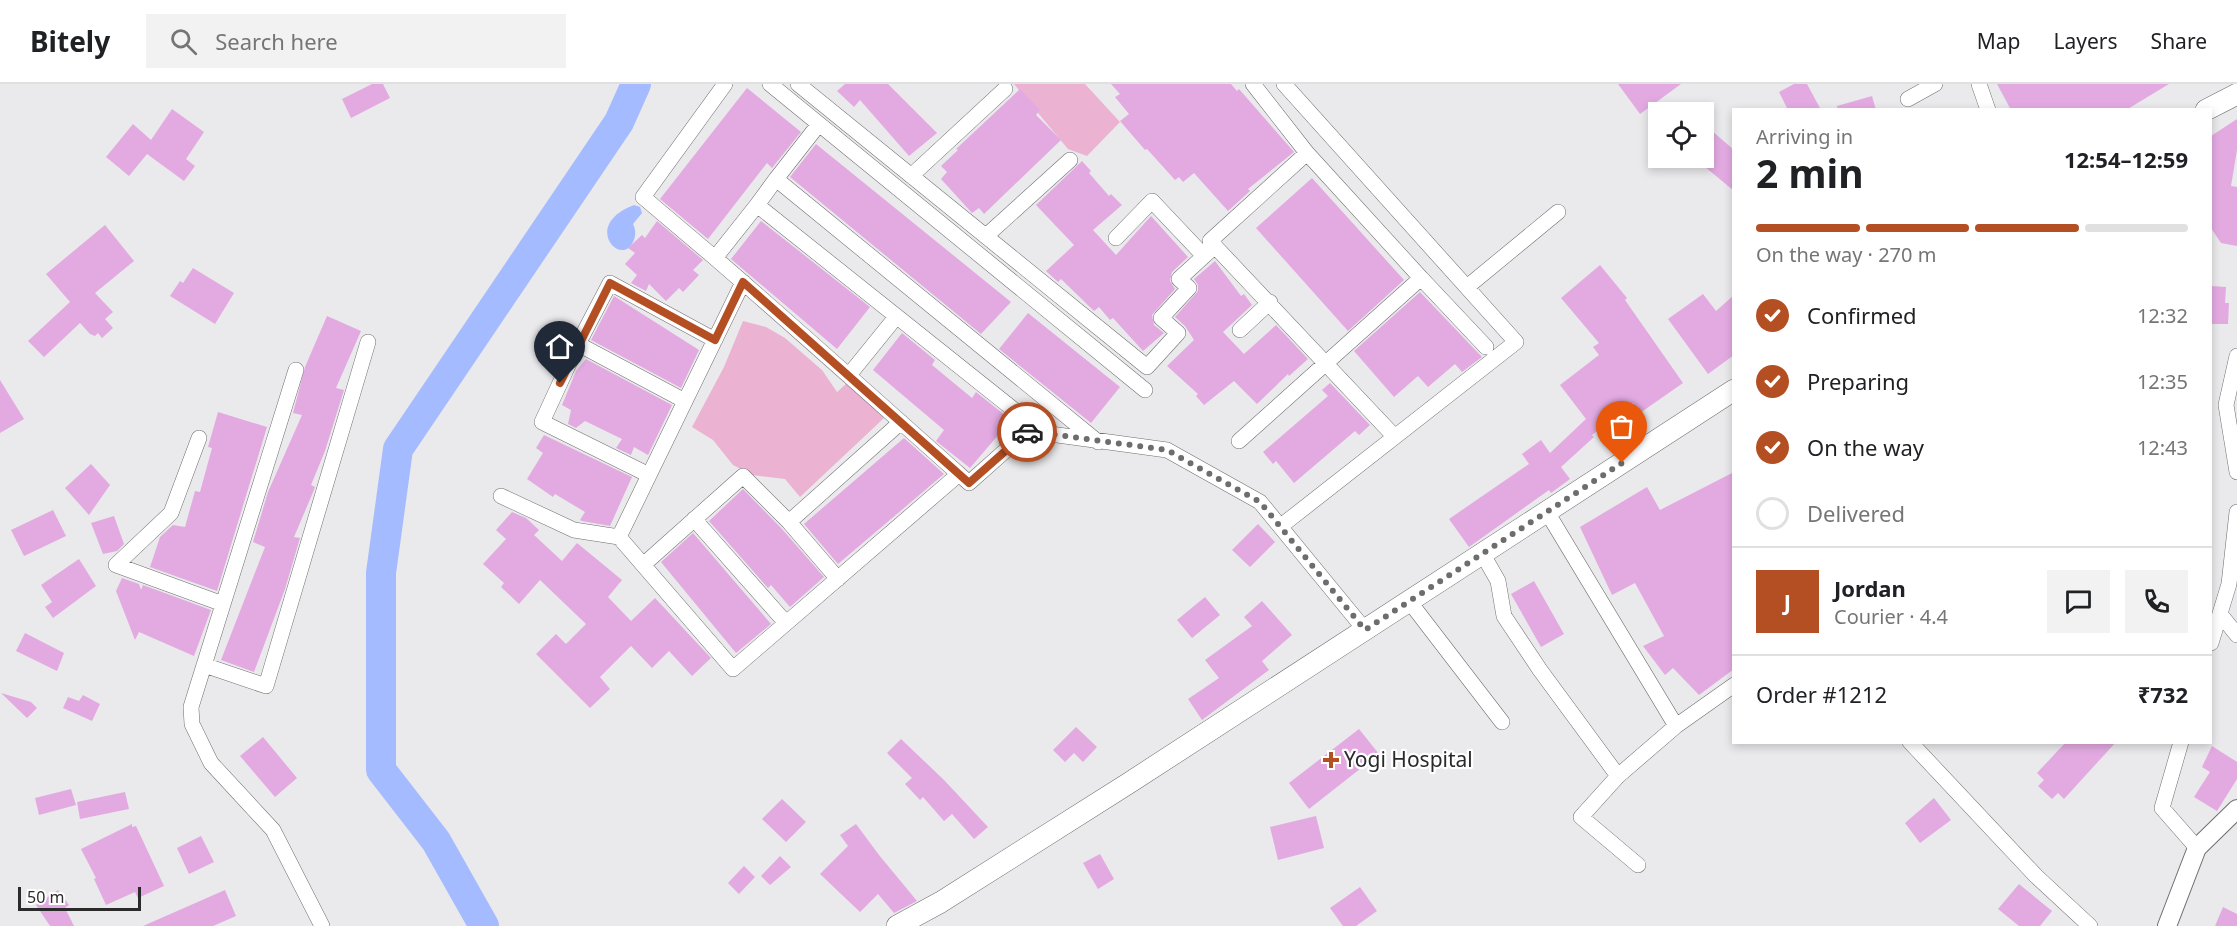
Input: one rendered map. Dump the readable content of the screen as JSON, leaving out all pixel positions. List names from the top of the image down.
{
  "places": {
    "health": ["Yogi Hospital"]
  },
  "scale_bar": "50 m",
  "page": {
    "header": "Bitely",
    "search": "Search here",
    "nav": ["Map", "Layers", "Share"],
    "heading": ["2 min", "Arriving in", "12:54–12:59"],
    "panel": [
      "Jordan",
      "Courier · 4.4",
      "Order #1212",
      "₹732"
    ],
    "bar": "On the way · 270 m",
    "list": [
      ["Confirmed", "12:32"],
      ["Preparing", "12:35"],
      ["On the way", "12:43"],
      "Delivered"
    ],
    "round": "J",
    "scale": "50 m"
  }
}
